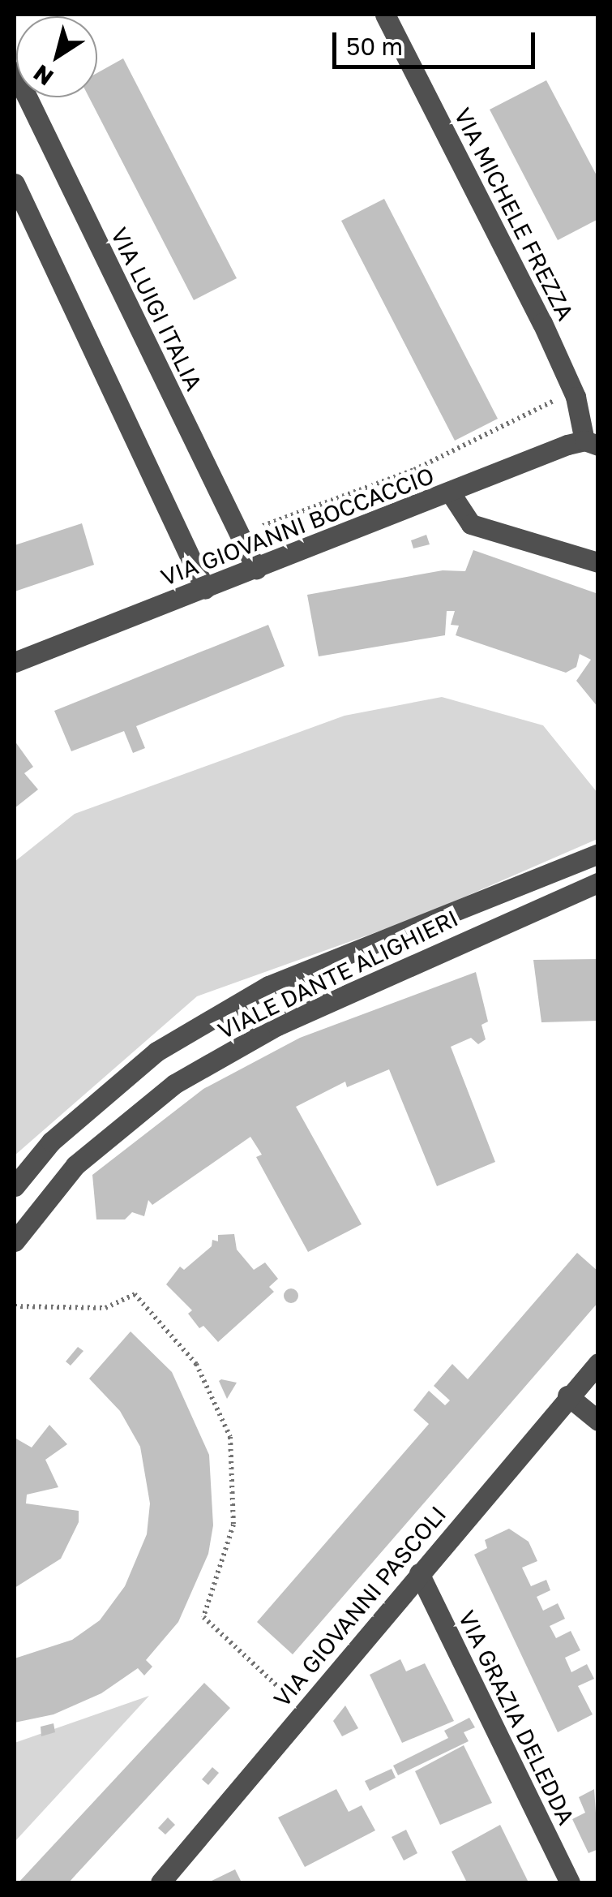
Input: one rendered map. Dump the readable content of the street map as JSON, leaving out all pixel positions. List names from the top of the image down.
{
  "streets": {
    "street": [
      "VIA MICHELE FREZZA",
      "VIA LUIGI ITALIA",
      "VIA GIOVANNI BOCCACCIO",
      "VIALE DANTE ALIGHIERI",
      "VIA GIOVANNI PASCOLI",
      "VIA GRAZIA DELEDDA"
    ]
  },
  "crossings": [
    ["VIA MICHELE FREZZA", "VIA GIOVANNI BOCCACCIO"],
    ["VIA LUIGI ITALIA", "VIA GIOVANNI BOCCACCIO"],
    ["VIA GIOVANNI PASCOLI", "VIA GRAZIA DELEDDA"]
  ],
  "scale_bar": "50 m",
  "north": "bottom left"
}
